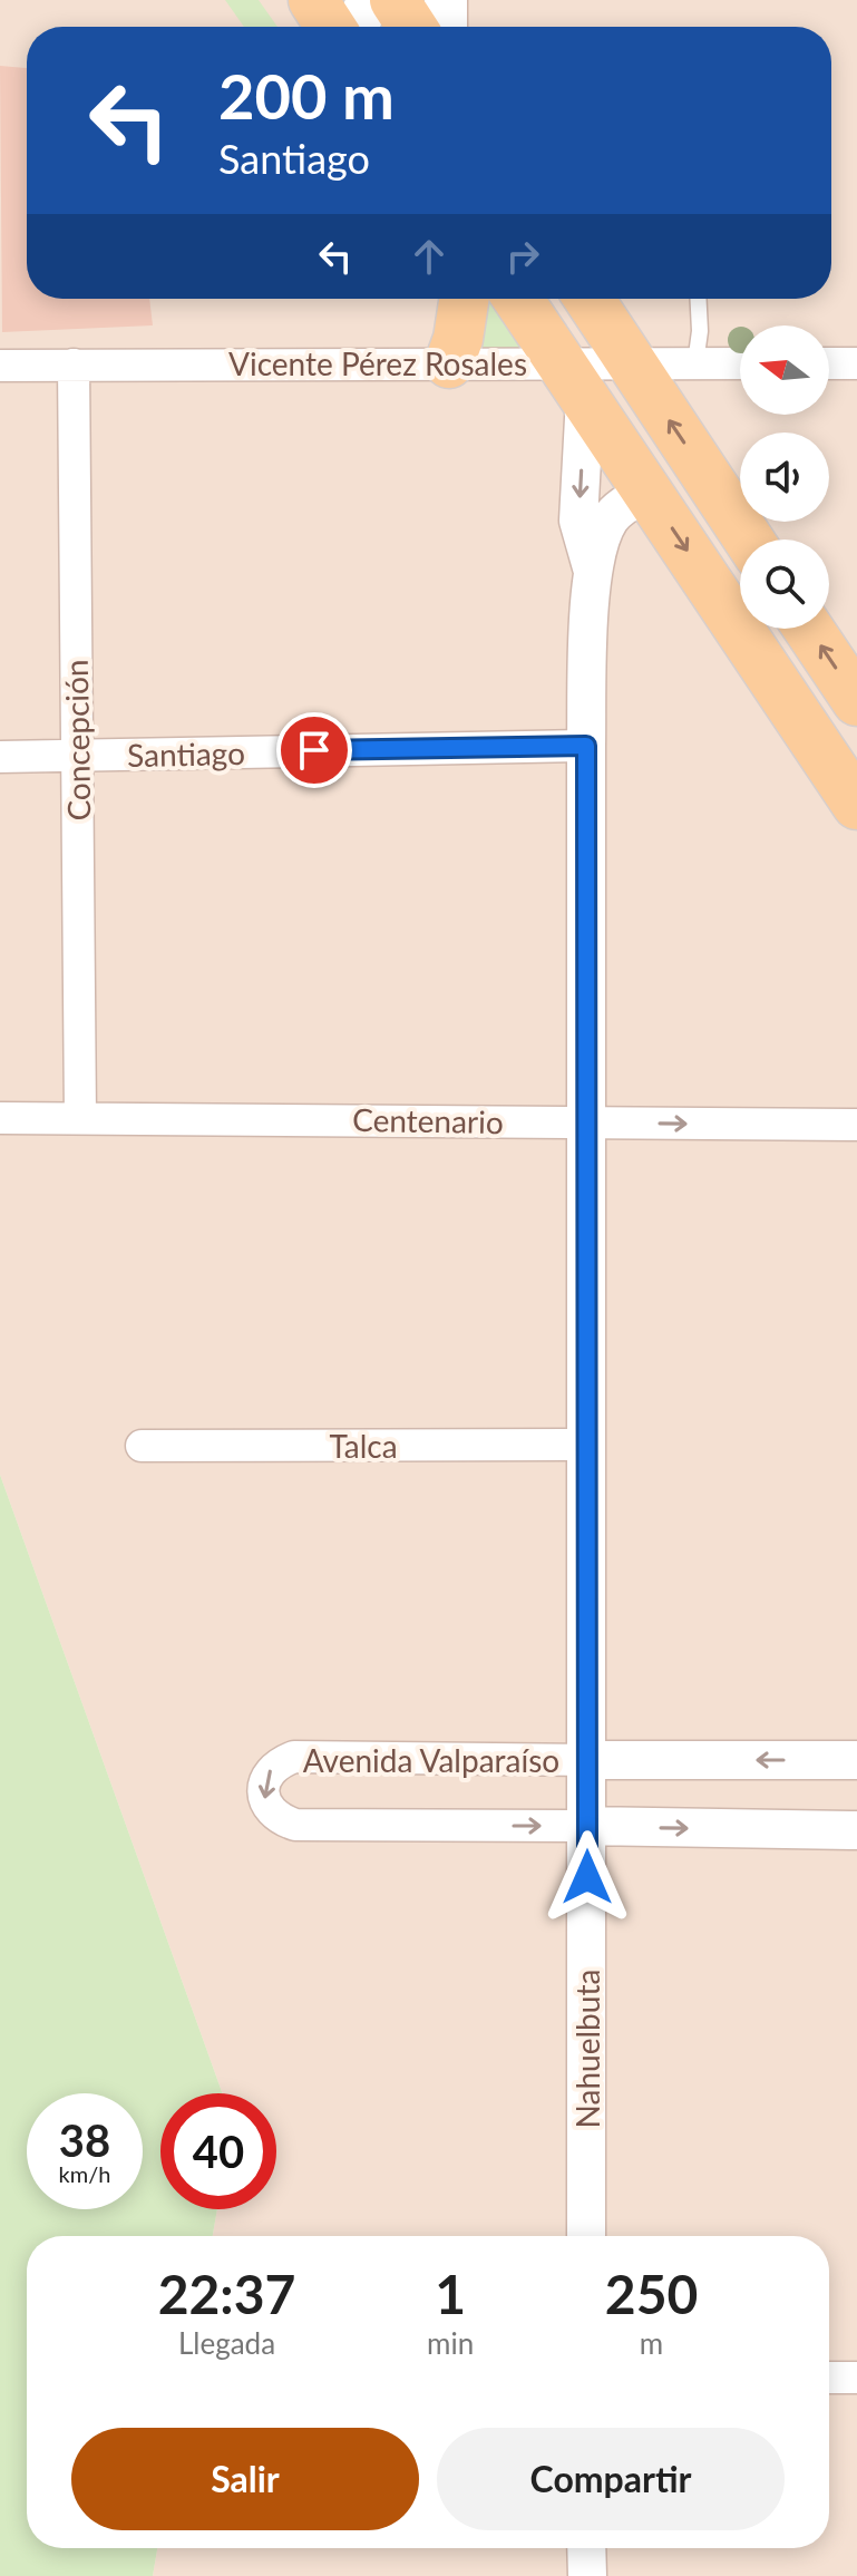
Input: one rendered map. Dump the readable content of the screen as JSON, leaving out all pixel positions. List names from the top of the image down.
{
  "streets": {
    "street": [
      "Vicente Pérez Rosales",
      "Concepción",
      "Santiago",
      "Centenario",
      "Talca",
      "Avenida Valparaíso",
      "Nahuelbuta"
    ]
  },
  "crossings": [
    ["Vicente Pérez Rosales", "Concepción"],
    ["Vicente Pérez Rosales", "Nahuelbuta"],
    ["Concepción", "Santiago"],
    ["Concepción", "Centenario"],
    ["Santiago", "Nahuelbuta"],
    ["Centenario", "Nahuelbuta"],
    ["Talca", "Nahuelbuta"],
    ["Avenida Valparaíso", "Nahuelbuta"]
  ],
  "north": "left",
  "page": {
    "turn": ["200 m", "Santiago"],
    "speed": "38 km/h",
    "limit": "40",
    "eta": [
      "22:37",
      "Llegada",
      "1",
      "min",
      "250",
      "m"
    ],
    "buttons": ["Salir", "Compartir"]
  }
}
